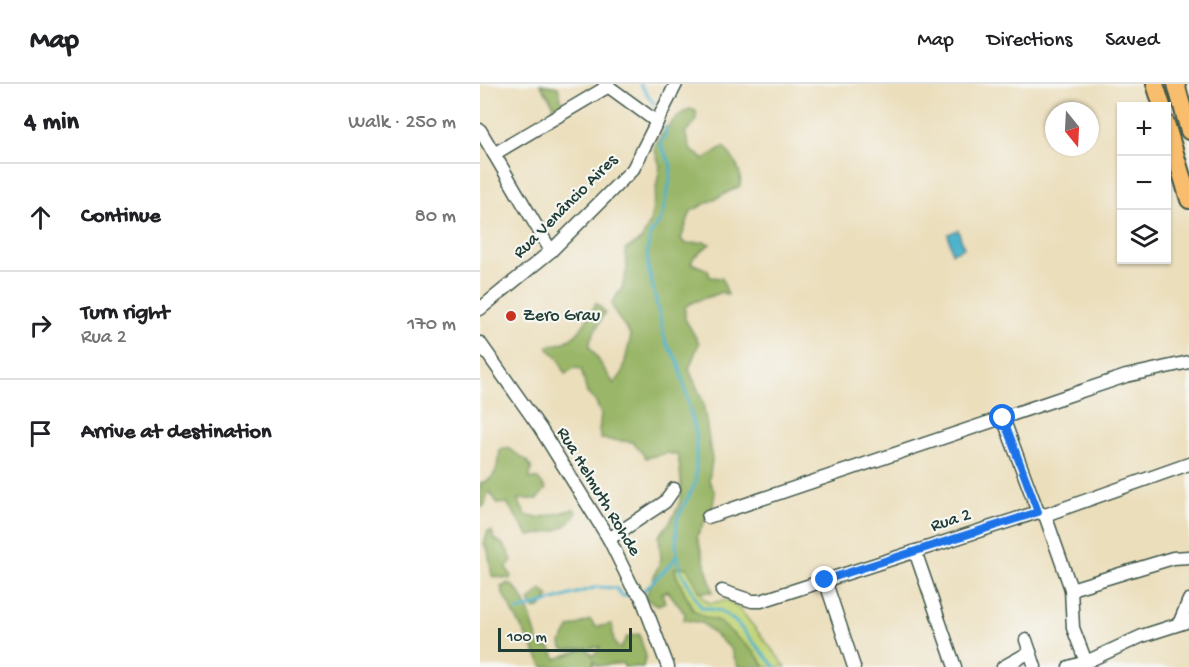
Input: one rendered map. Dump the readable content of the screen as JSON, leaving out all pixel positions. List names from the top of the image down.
{
  "streets": {
    "street": ["Rua Venâncio Aires", "Rua Helmuth Rohde", "Rua 2"]
  },
  "places": ["Zero Grau"],
  "scale_bar": "100 m",
  "north": "bottom",
  "page": {
    "header": "Map",
    "nav": ["Map", "Directions", "Saved"],
    "heading": ["4 min", "Walk · 250 m"],
    "map_buttons": ["+", "−"],
    "list": [
      ["Continue", "80 m"],
      ["Turn right", "Rua 2", "170 m"],
      "Arrive at destination"
    ],
    "scale": "100 m"
  }
}
